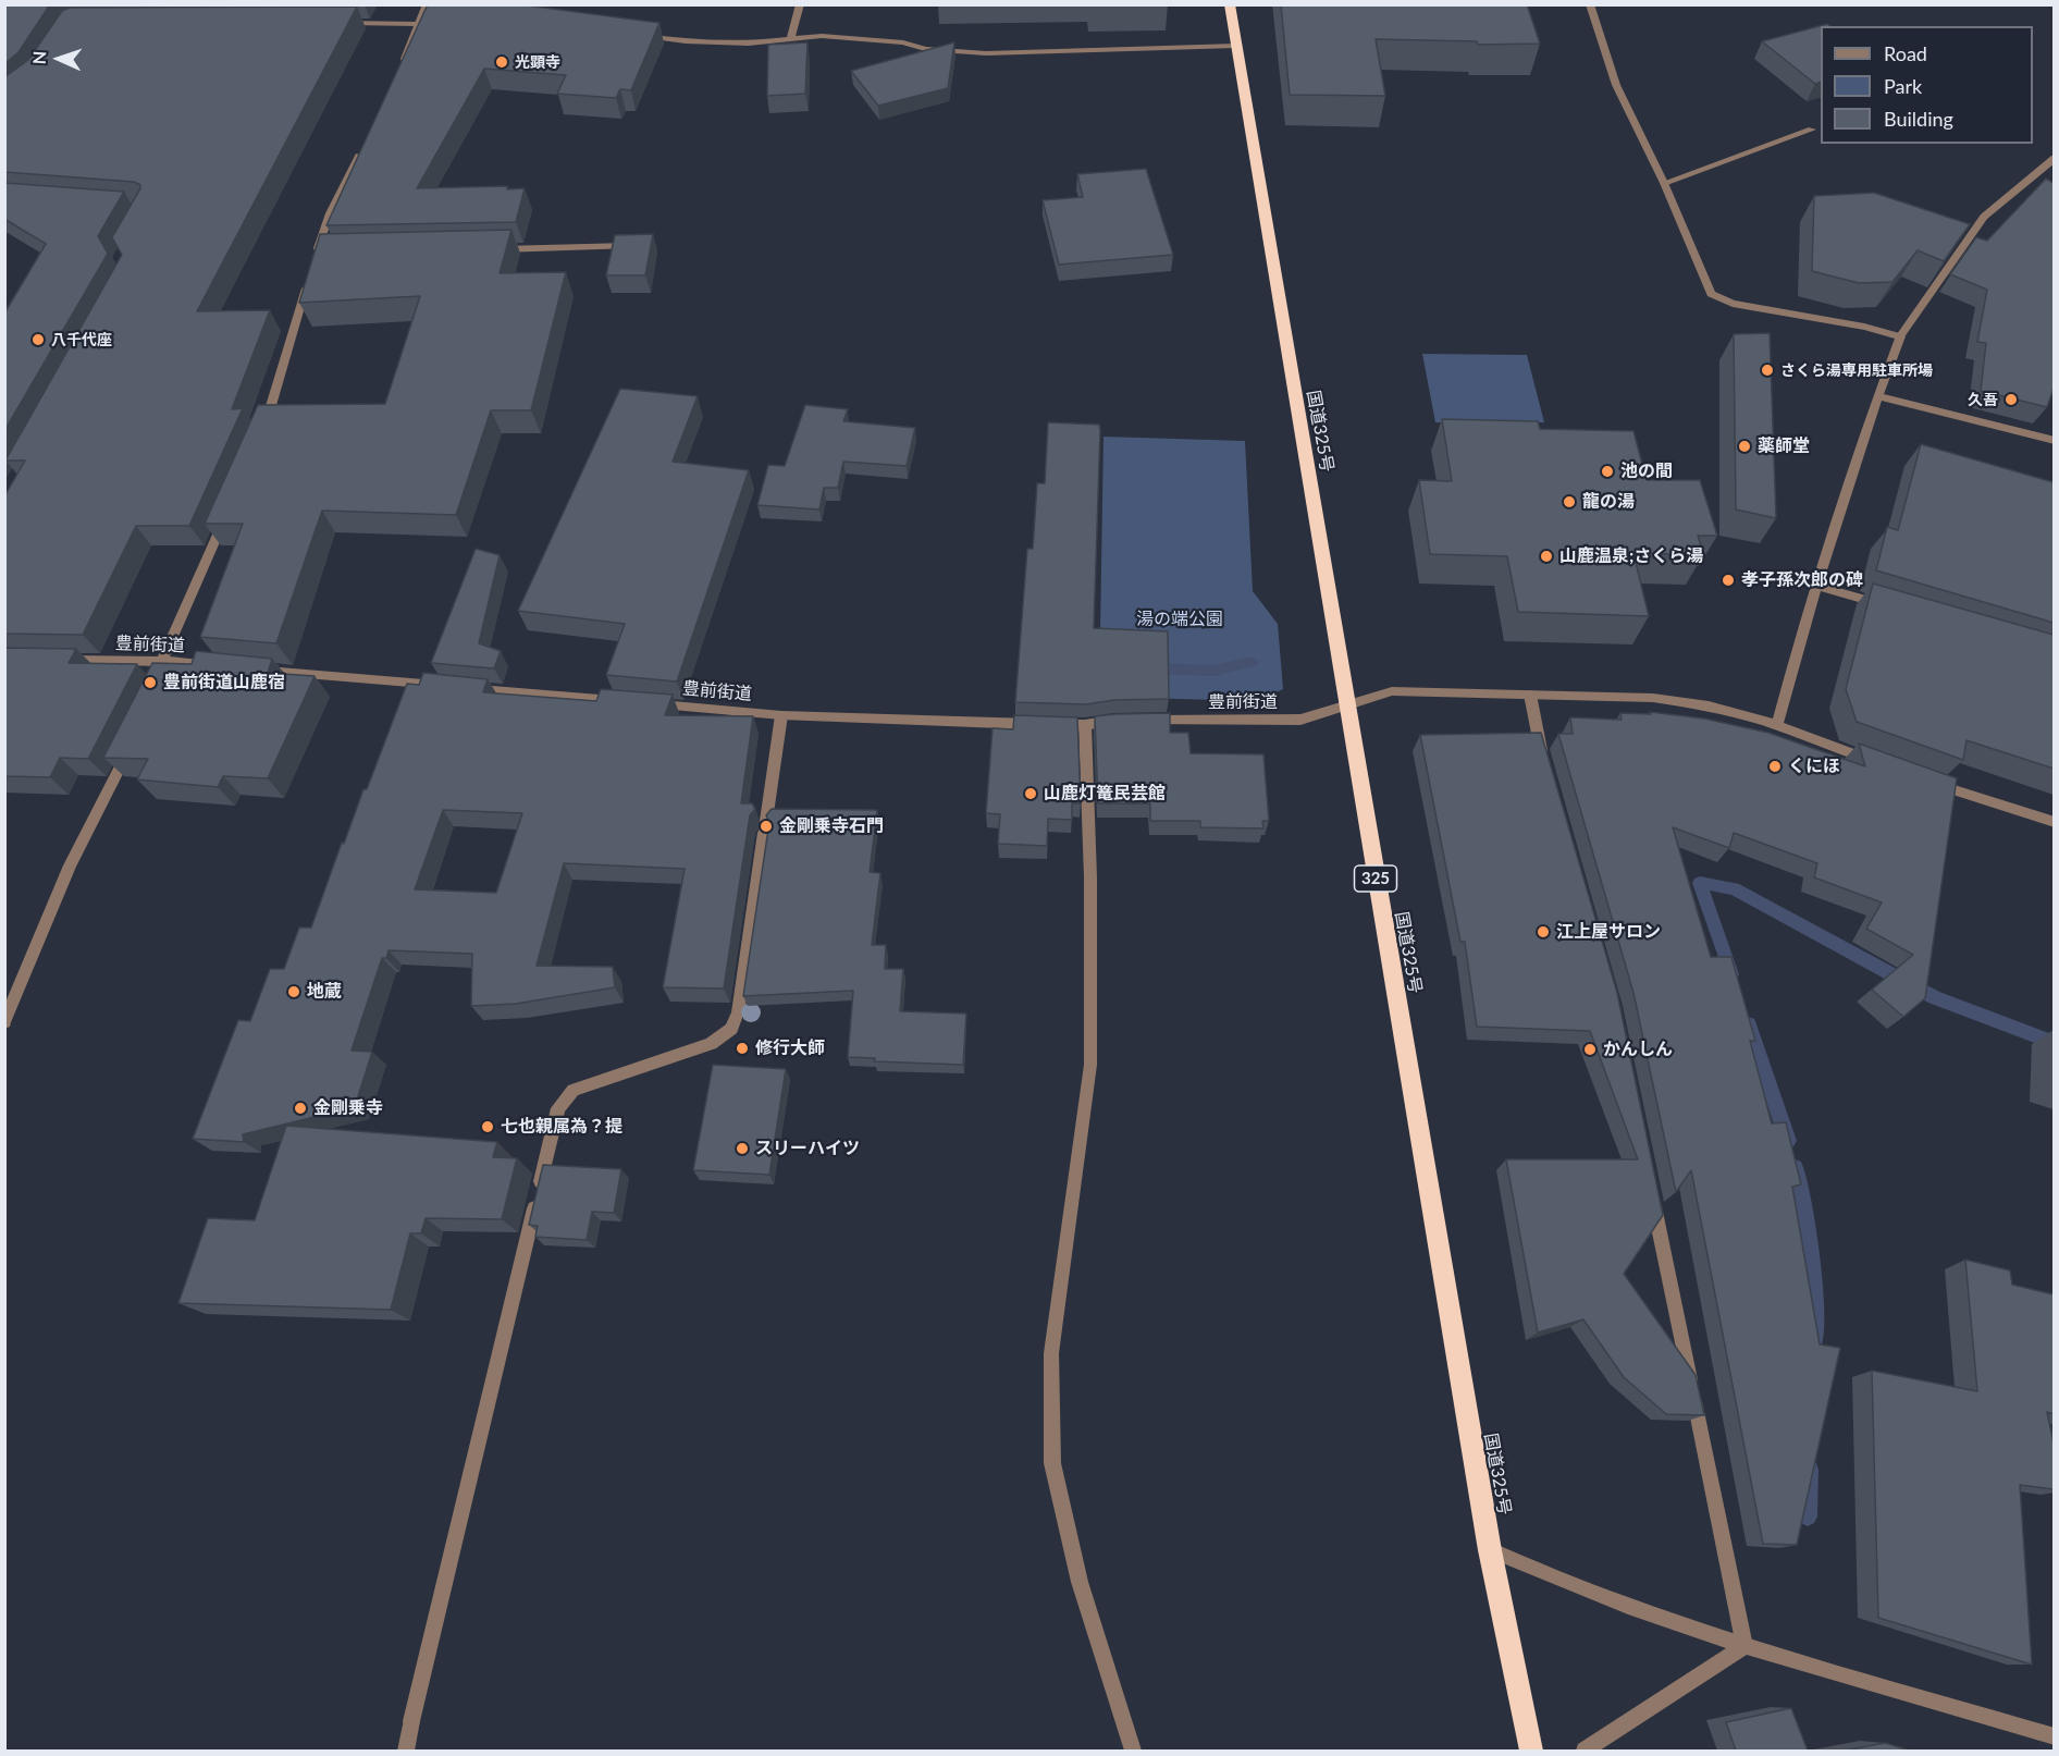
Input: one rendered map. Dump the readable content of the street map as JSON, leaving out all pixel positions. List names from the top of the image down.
{
  "streets": {
    "highway": ["国道325号", "325"],
    "street": ["豊前街道"]
  },
  "crossings": [
    ["国道325号", "豊前街道"]
  ],
  "parks": ["湯の端公園"],
  "places": [
    "光顕寺",
    "八千代座",
    "さくら湯専用駐車所場",
    "久吾",
    "薬師堂",
    "池の間",
    "龍の湯",
    "山鹿温泉;さくら湯",
    "孝子孫次郎の碑",
    "豊前街道山鹿宿",
    "くにほ",
    "山鹿灯篭民芸館",
    "金剛乗寺石門",
    "江上屋サロン",
    "地蔵",
    "修行大師",
    "かんしん",
    "金剛乗寺",
    "七也親属為？提",
    "スリーハイツ"
  ],
  "legend": ["Road", "Park", "Building"],
  "north": "left"
}
